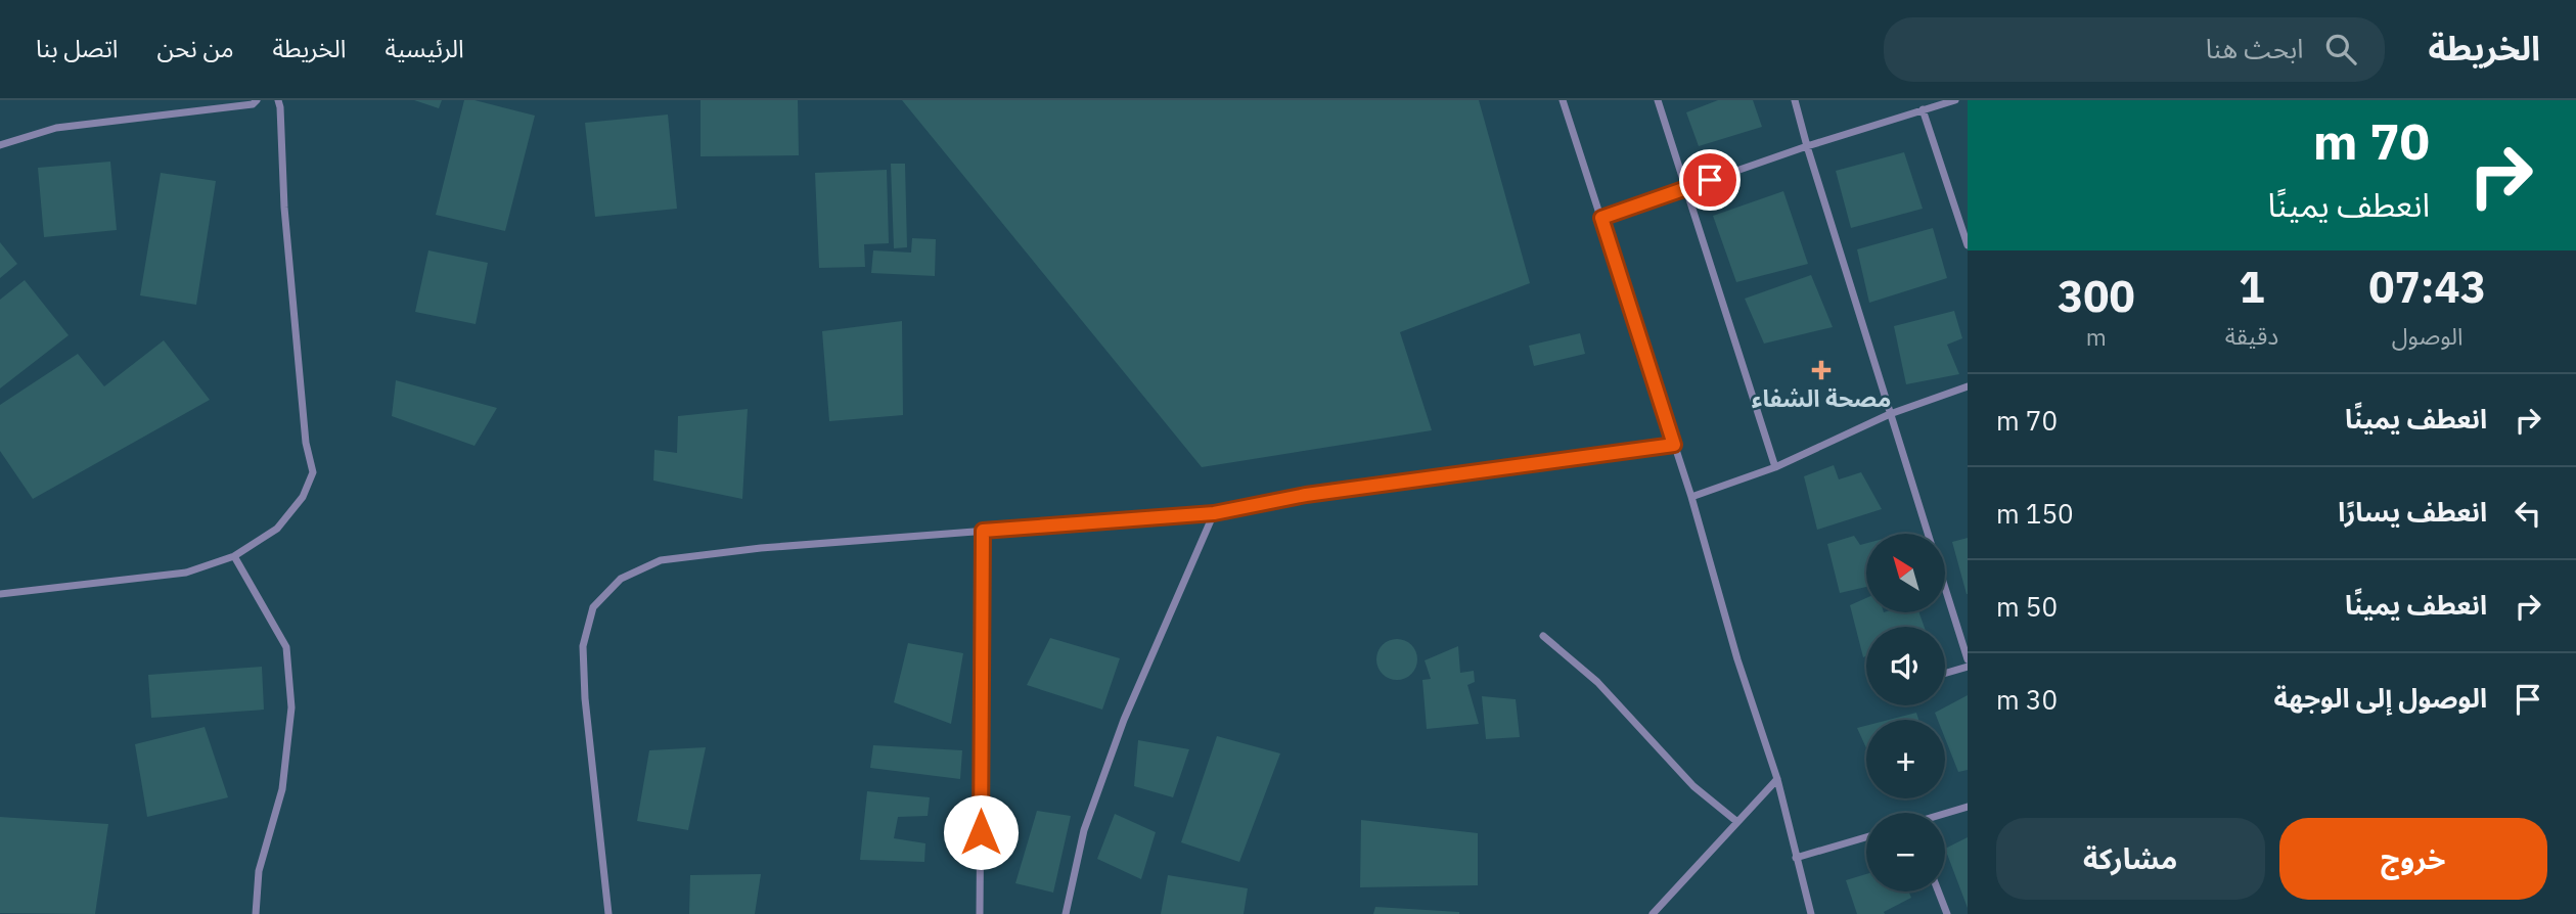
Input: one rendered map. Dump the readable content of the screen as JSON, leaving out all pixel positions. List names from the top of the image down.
{
  "places": {
    "health": ["مصحة الشفاء"]
  },
  "north": "top left",
  "page": {
    "header": "الخريطة",
    "search": "ابحث هنا",
    "nav": [
      "الرئيسية",
      "الخريطة",
      "من نحن",
      "اتصل بنا"
    ],
    "turn": ["70 m", "انعطف يمينًا"],
    "eta": [
      "07:43",
      "الوصول",
      "1",
      "دقيقة",
      "300",
      "m"
    ],
    "list": [
      {
        "name": "انعطف يمينًا",
        "value": "70 m"
      },
      {
        "name": "انعطف يسارًا",
        "value": "150 m"
      },
      {
        "name": "انعطف يمينًا",
        "value": "50 m"
      },
      {
        "name": "الوصول إلى الوجهة",
        "value": "30 m"
      }
    ],
    "map_buttons": ["+", "−"],
    "buttons": ["خروج", "مشاركة"]
  }
}
